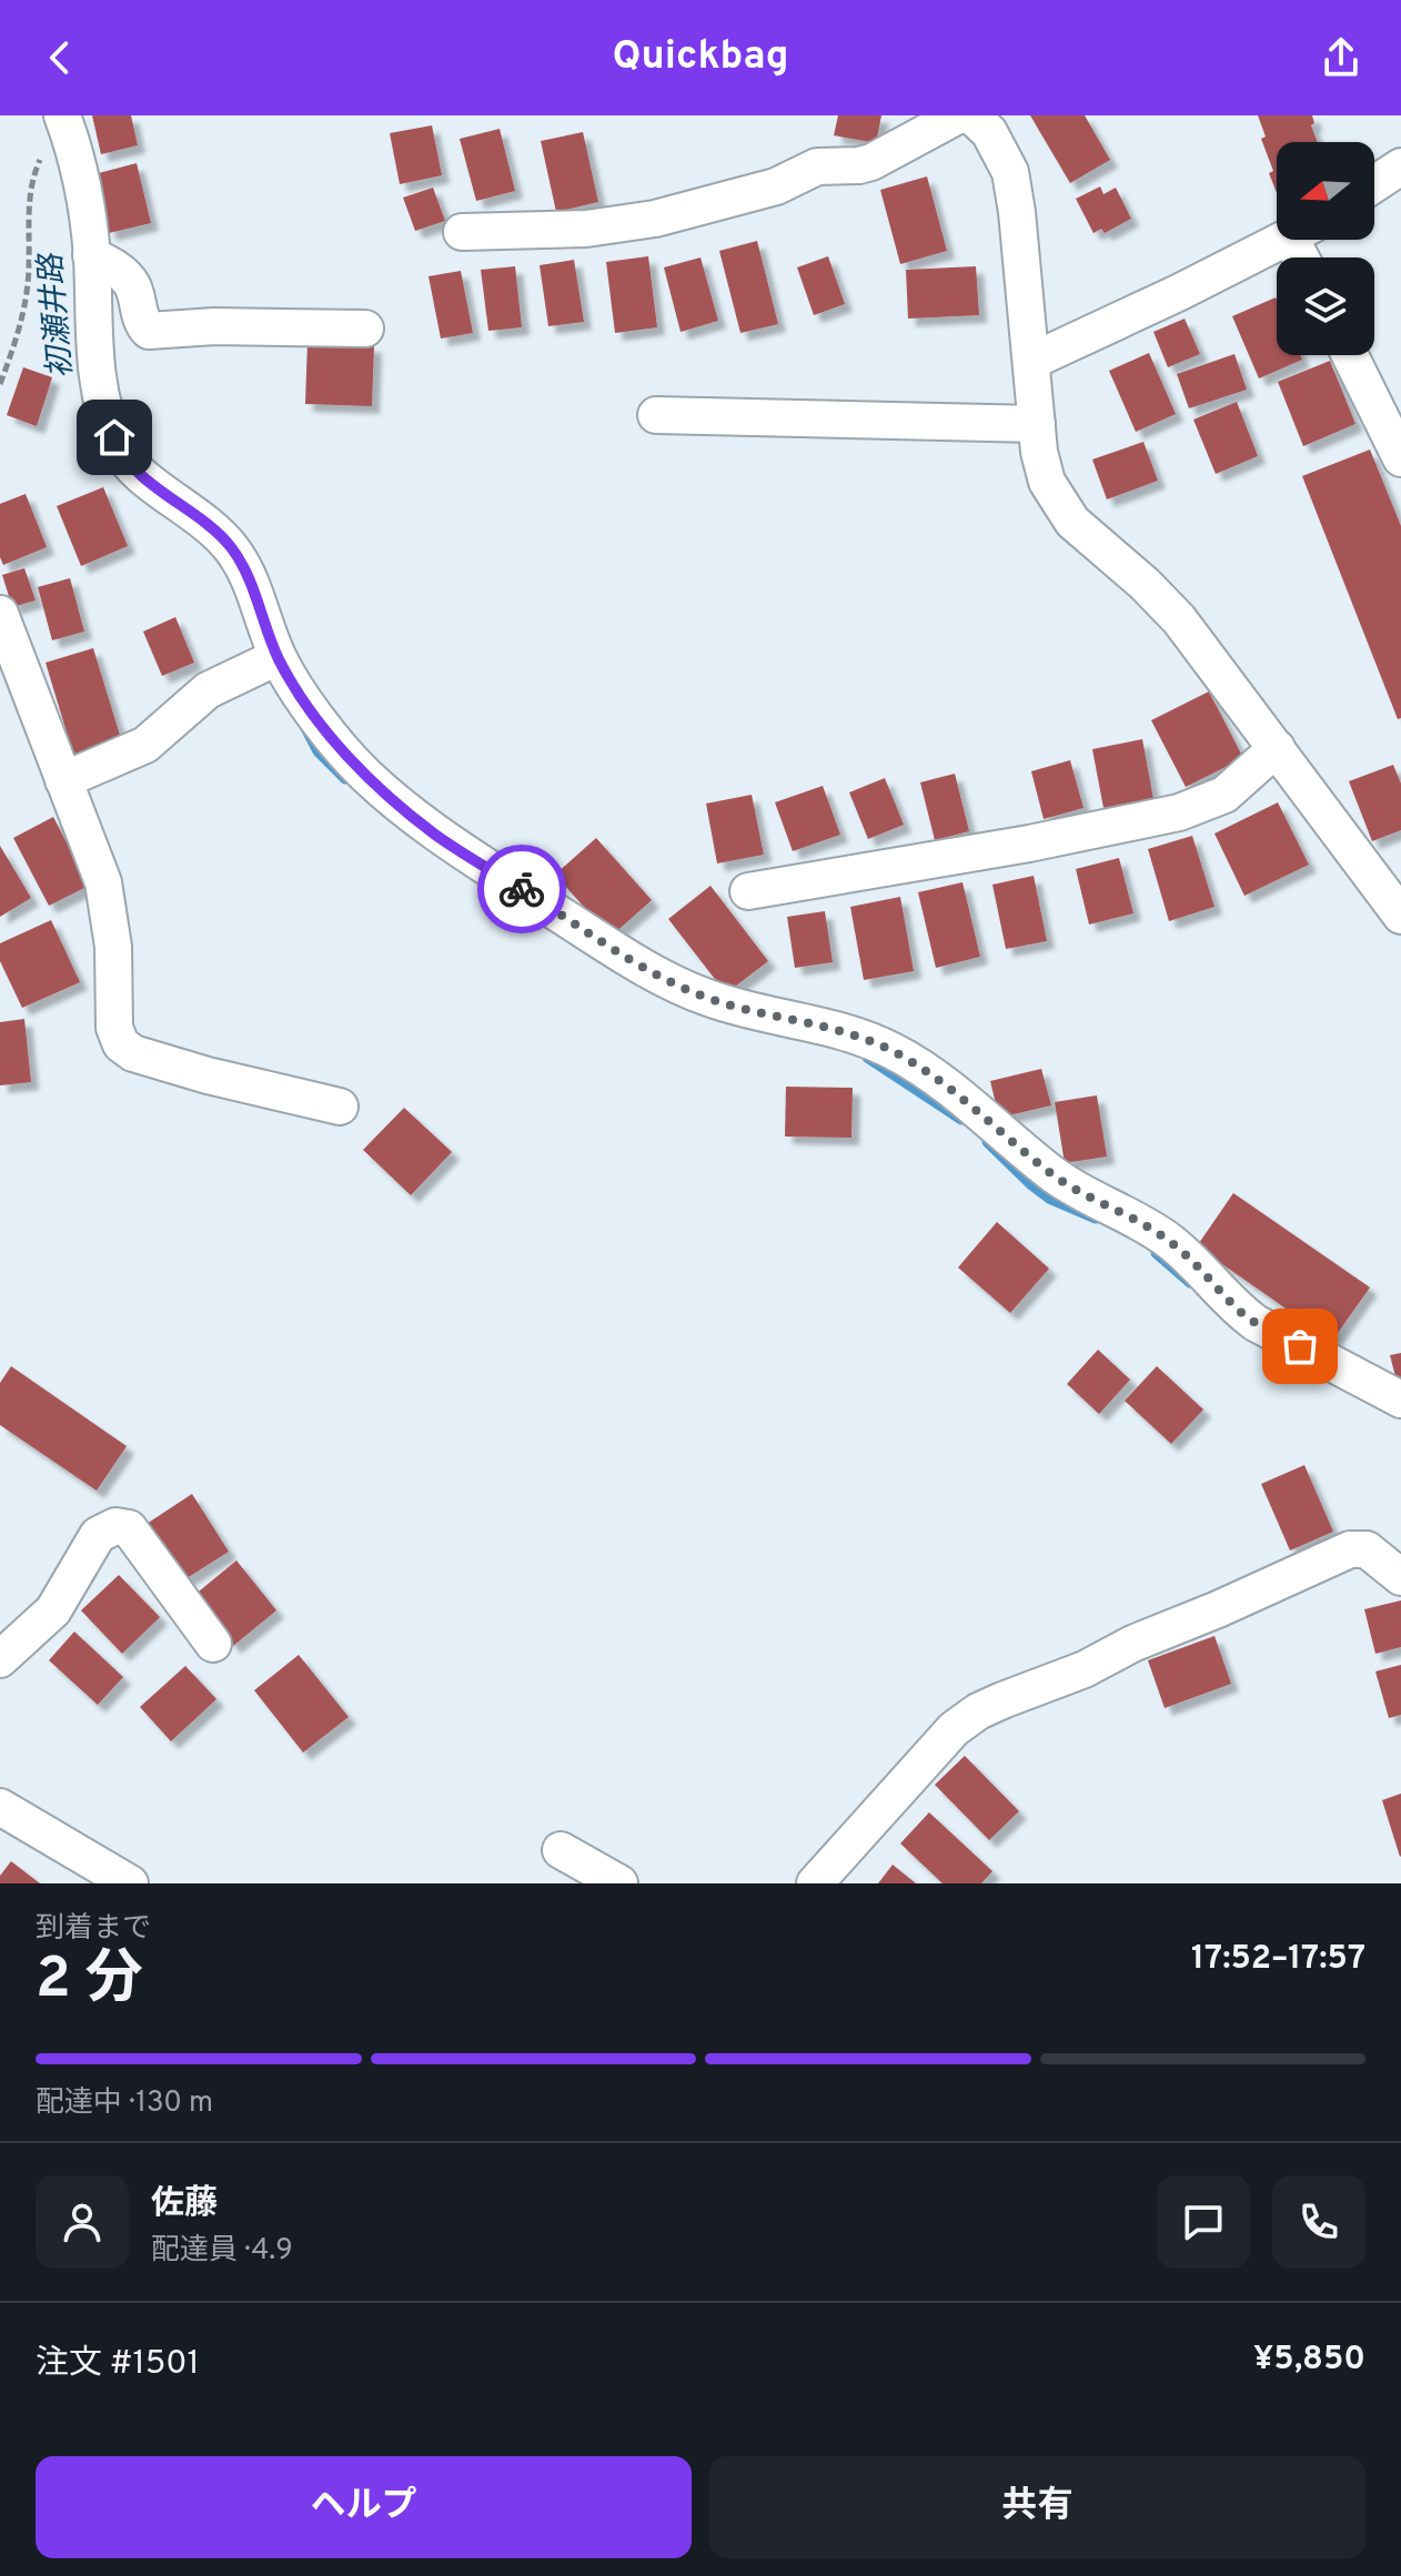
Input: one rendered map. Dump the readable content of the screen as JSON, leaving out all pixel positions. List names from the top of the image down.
{
  "water": ["初瀬井路"],
  "north": "left",
  "page": {
    "header": "Quickbag",
    "heading": ["2 分", "到着まで", "17:52–17:57"],
    "panel": [
      "佐藤",
      "配達員 · 4.9",
      "注文 #1501",
      "¥5,850"
    ],
    "bar": "配達中 · 130 m",
    "buttons": ["ヘルプ", "共有"]
  }
}
